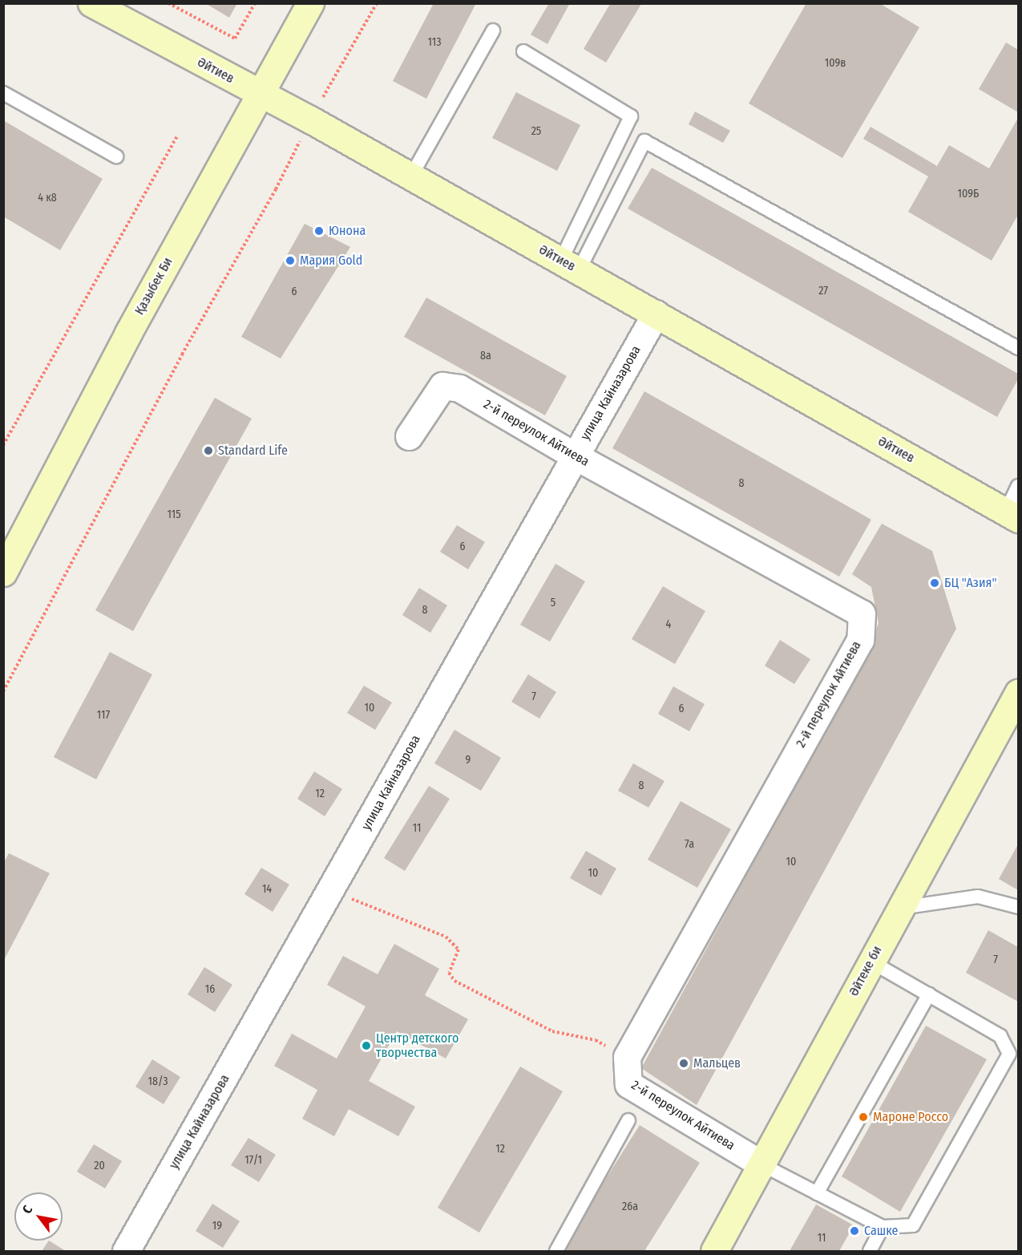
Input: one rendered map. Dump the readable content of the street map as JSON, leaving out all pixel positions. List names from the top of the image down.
{
  "streets": {
    "street": [
      "Әйтиев",
      "Қазыбек Би",
      "улица Кайназарова",
      "2-й переулок Айтиева",
      "Әйтеке би"
    ]
  },
  "crossings": [
    ["Әйтиев", "Қазыбек Би"],
    ["Әйтиев", "улица Кайназарова"],
    ["улица Кайназарова", "2-й переулок Айтиева"],
    ["2-й переулок Айтиева", "Әйтеке би"]
  ],
  "places": [
    "Юнона",
    "Мария Gold",
    "Standard Life",
    "БЦ \"Азия\"",
    "Центр детского творчества",
    "Мальцев",
    "Мароне Россо",
    "Сашке"
  ],
  "house_numbers": [
    "113",
    "109в",
    "25",
    "109Б",
    "4 к8",
    "27",
    "6",
    "8а",
    "8",
    "115",
    "6",
    "5",
    "8",
    "4",
    "7",
    "10",
    "6",
    "117",
    "9",
    "8",
    "12",
    "11",
    "7а",
    "10",
    "10",
    "14",
    "7",
    "16",
    "18/3",
    "12",
    "17/1",
    "20",
    "26а",
    "19",
    "11"
  ],
  "north": "top left"
}
